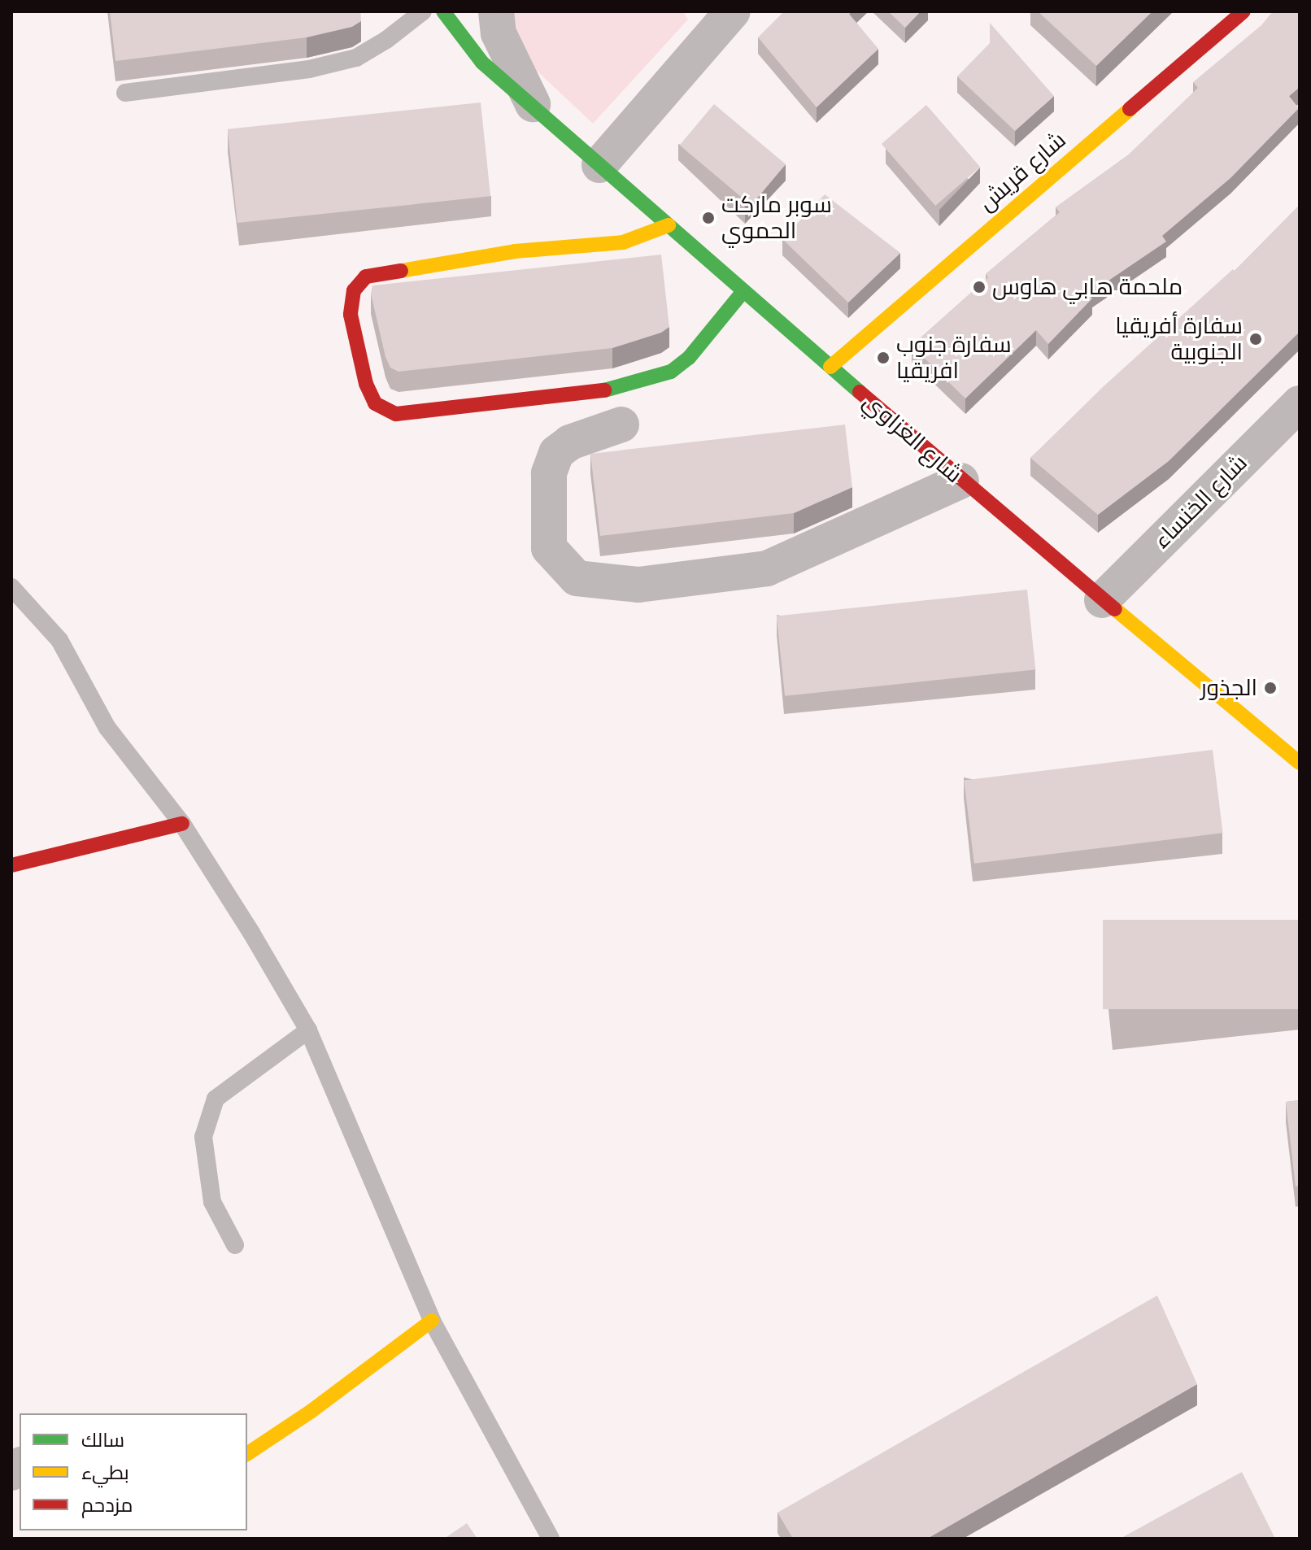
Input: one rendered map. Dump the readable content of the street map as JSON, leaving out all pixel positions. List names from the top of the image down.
{
  "streets": {
    "street": ["شارع قريش", "شارع الغزاوي", "شارع الخنساء"]
  },
  "crossings": [
    ["شارع قريش", "شارع الغزاوي"],
    ["شارع الغزاوي", "شارع الخنساء"]
  ],
  "places": [
    "سوبر ماركت الحموي",
    "ملحمة هابي هاوس",
    "سفارة أفريقيا الجنوبية",
    "سفارة جنوب افريقيا",
    "الجذور"
  ],
  "legend": ["سالك", "بطيء", "مزدحم"]
}
